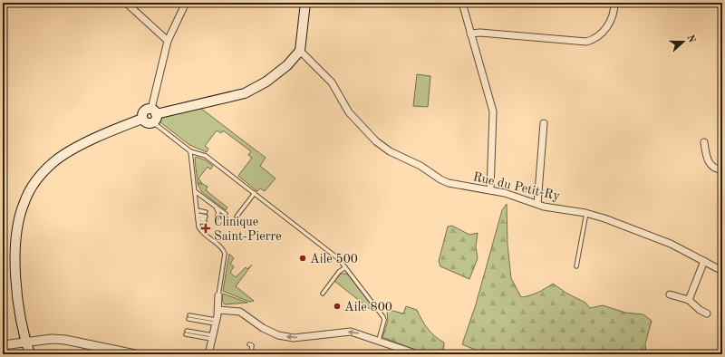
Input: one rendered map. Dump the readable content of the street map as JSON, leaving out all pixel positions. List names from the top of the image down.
{
  "streets": {
    "street": ["Rue du Petit-Ry"]
  },
  "places": {
    "health": ["Clinique Saint-Pierre"],
    "other": ["Aile 500", "Aile 800"]
  },
  "north": "right"
}
